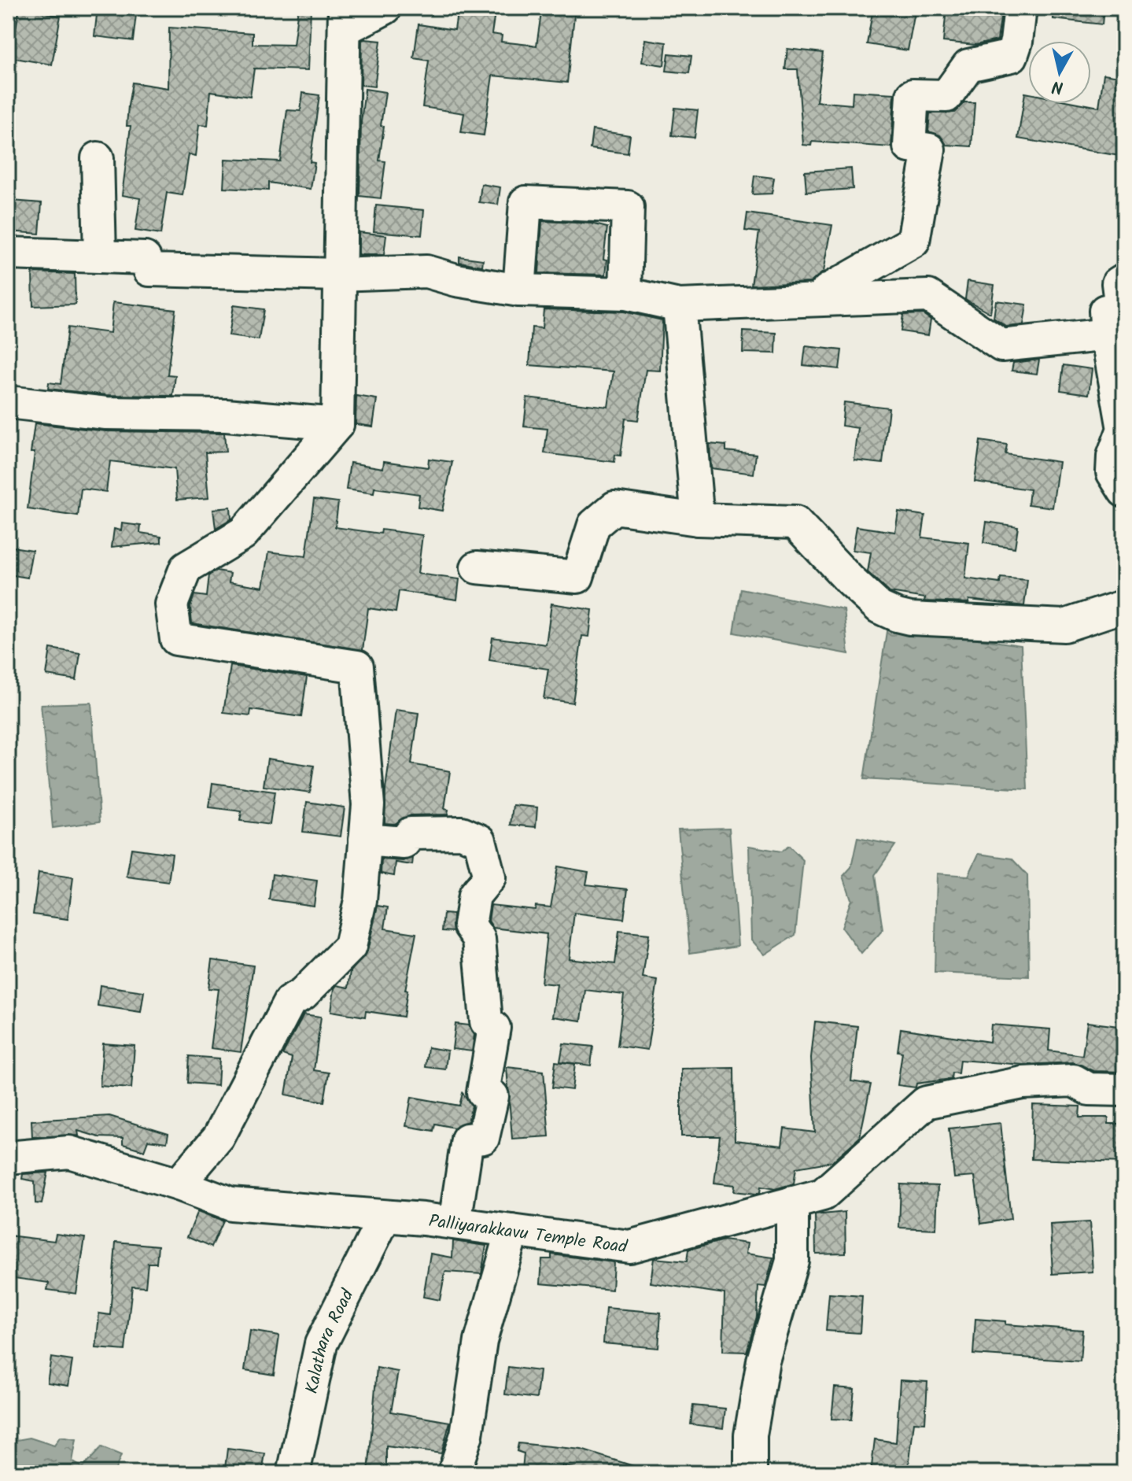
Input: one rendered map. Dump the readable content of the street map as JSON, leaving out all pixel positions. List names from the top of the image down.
{
  "streets": {
    "street": ["Palliyarakkavu Temple Road", "Kalathara Road"]
  },
  "crossings": [
    ["Palliyarakkavu Temple Road", "Kalathara Road"]
  ],
  "north": "bottom"
}
